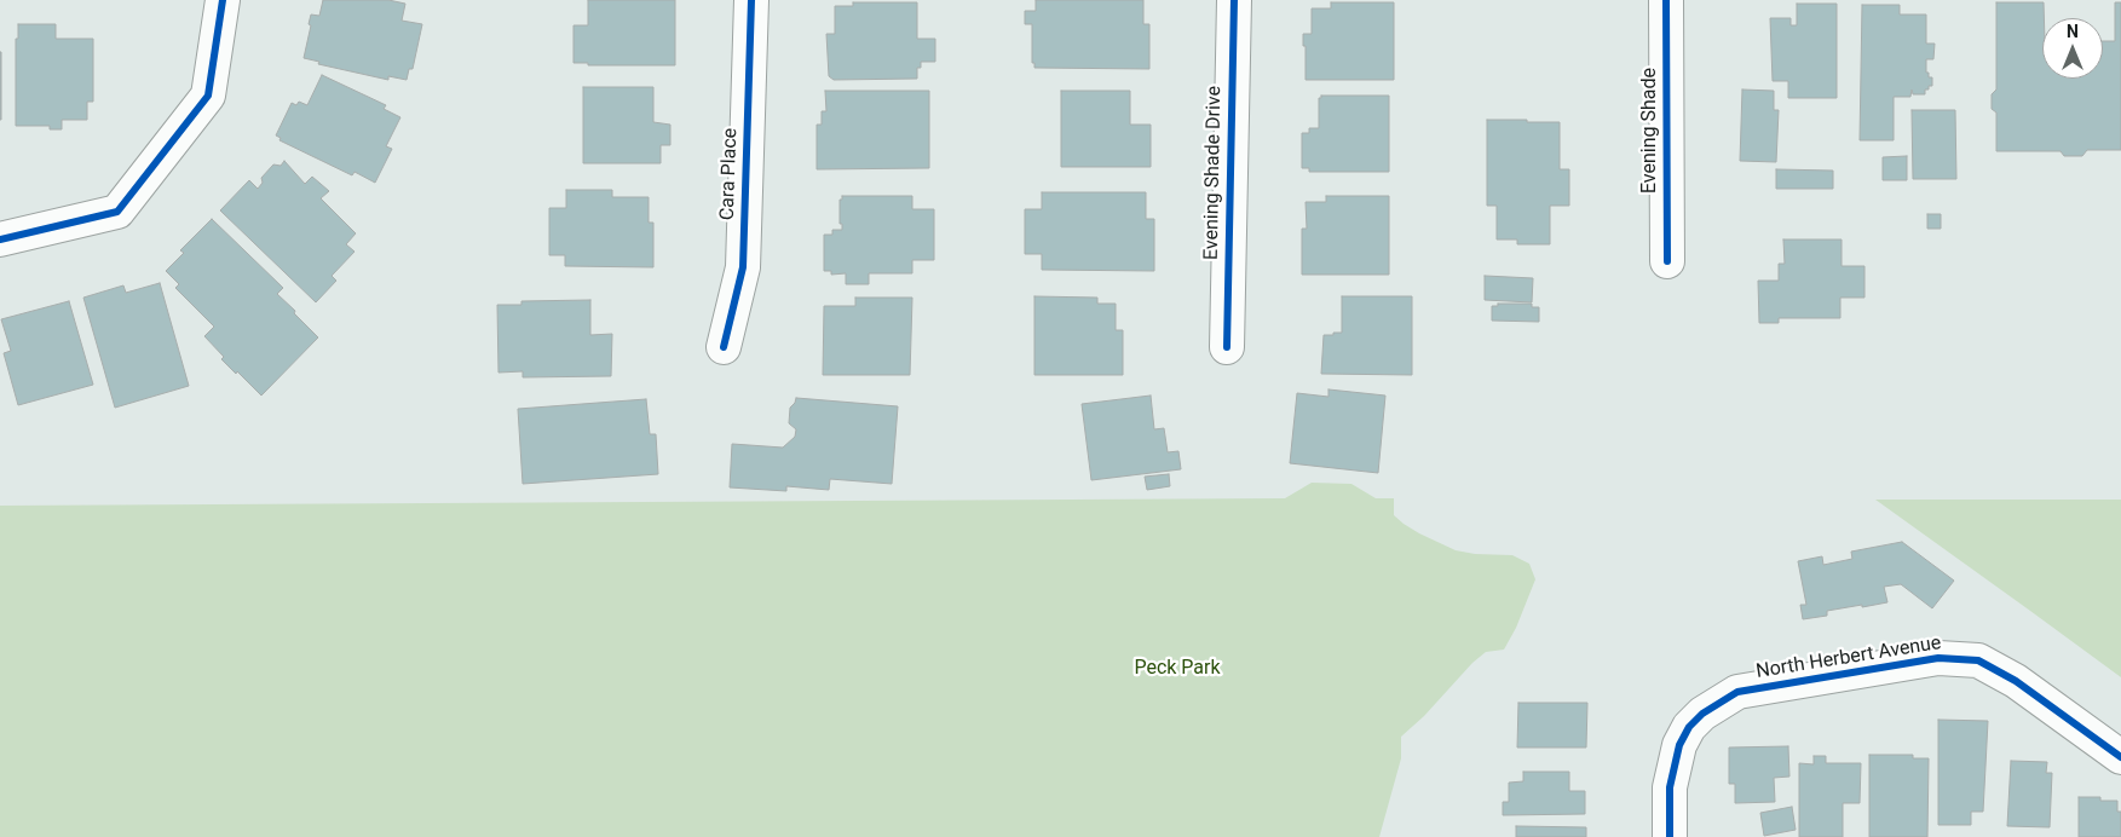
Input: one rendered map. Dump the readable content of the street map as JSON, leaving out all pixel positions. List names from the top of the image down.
{
  "streets": {
    "street": [
      "Evening Shade",
      "Evening Shade Drive",
      "Cara Place",
      "North Herbert Avenue"
    ]
  },
  "parks": ["Peck Park"],
  "north": "top"
}
